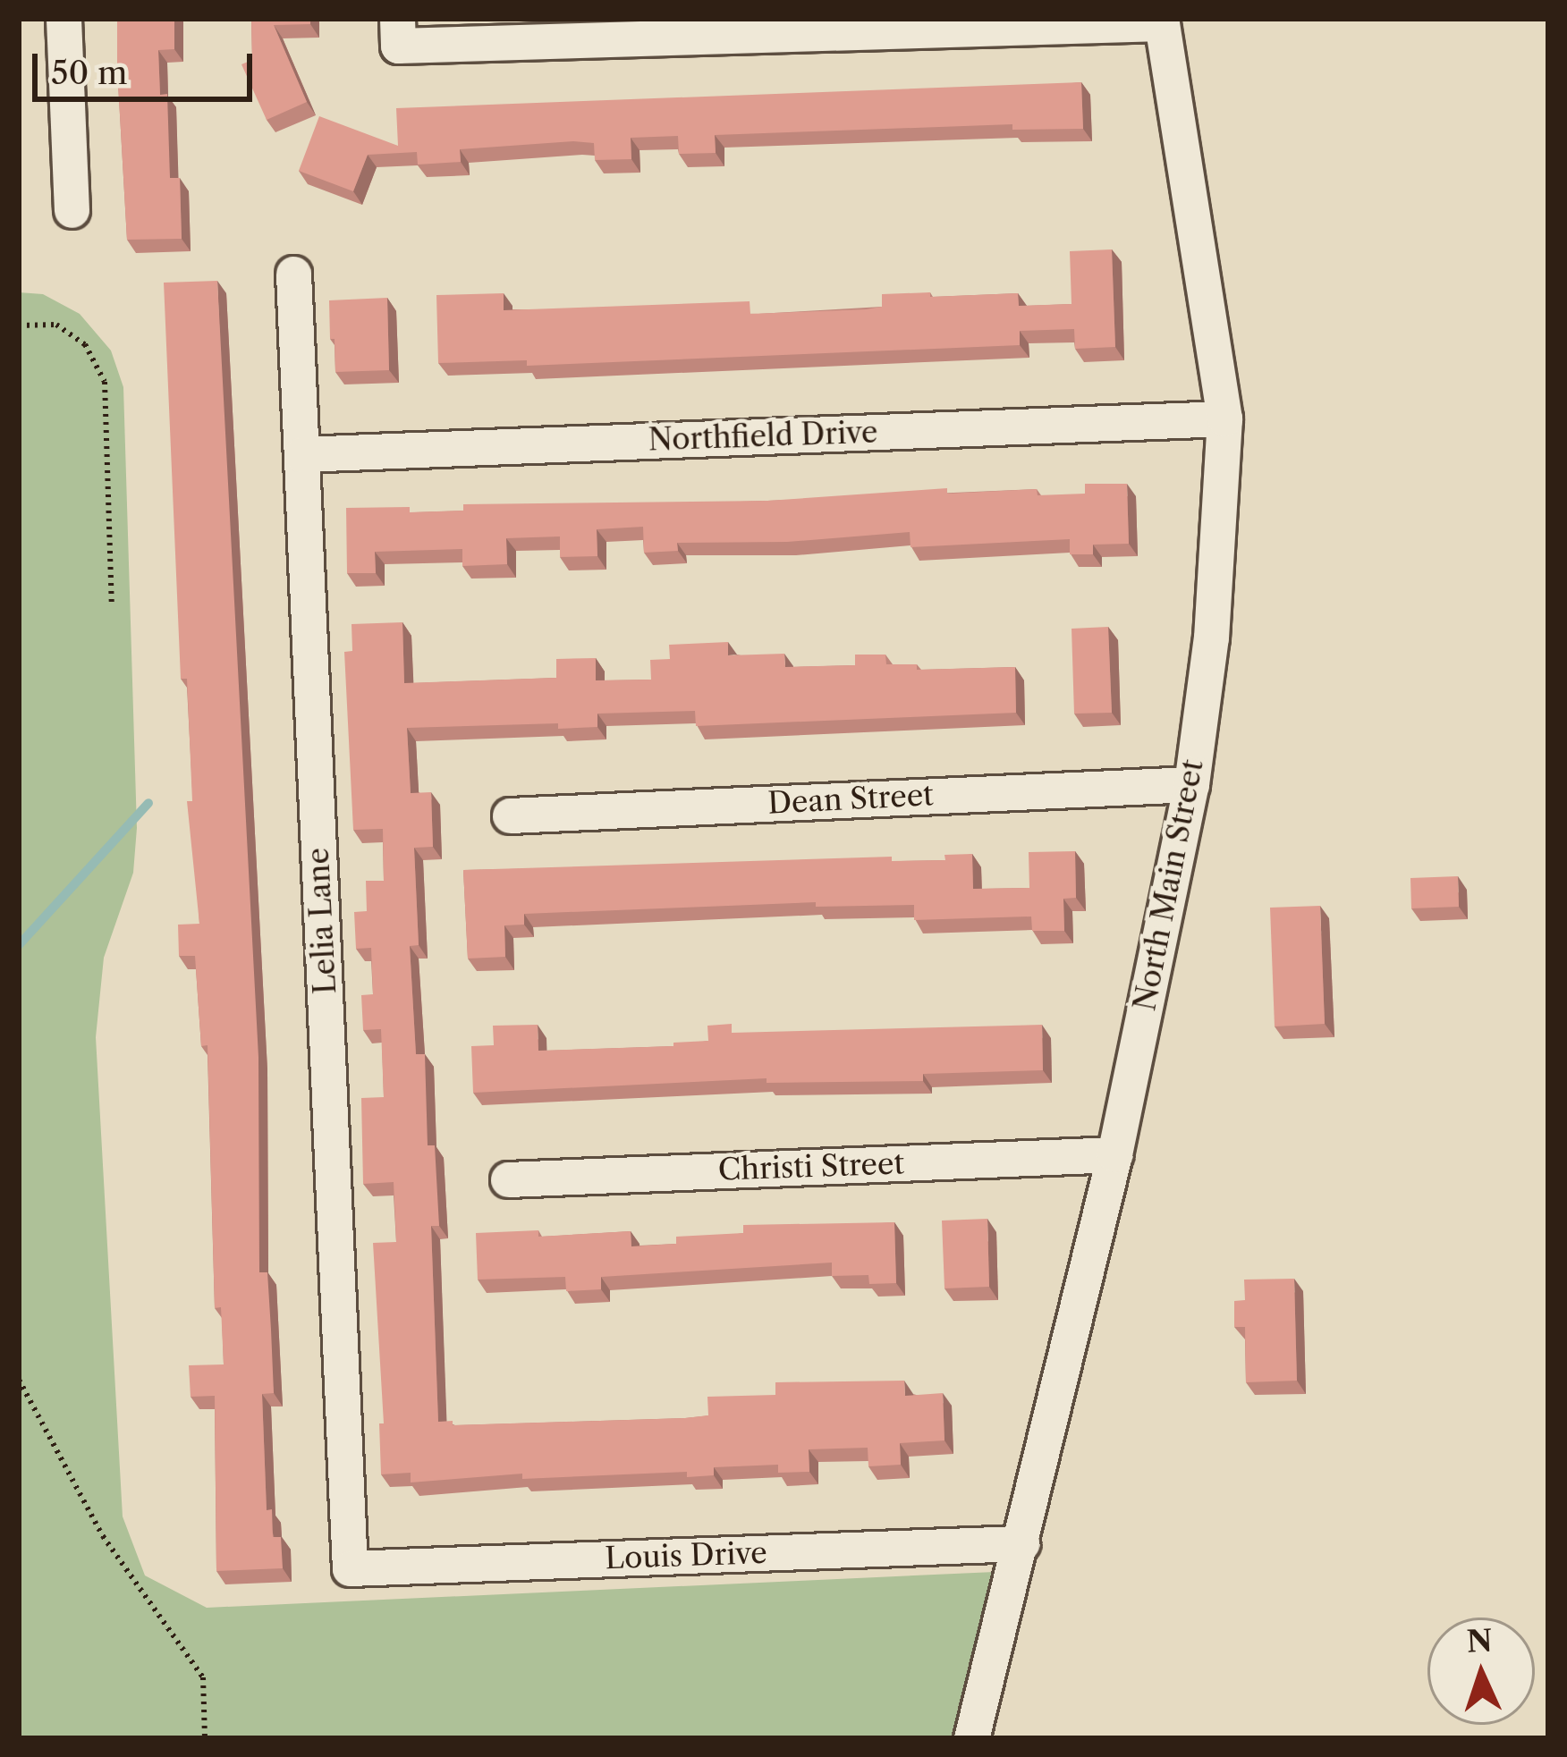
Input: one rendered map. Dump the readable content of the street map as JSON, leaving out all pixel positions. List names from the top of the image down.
{
  "streets": {
    "street": [
      "Northfield Drive",
      "Dean Street",
      "North Main Street",
      "Lelia Lane",
      "Christi Street",
      "Louis Drive"
    ]
  },
  "crossings": [
    ["Northfield Drive", "North Main Street"],
    ["Northfield Drive", "Lelia Lane"],
    ["Dean Street", "North Main Street"],
    ["North Main Street", "Christi Street"],
    ["North Main Street", "Louis Drive"],
    ["Lelia Lane", "Louis Drive"]
  ],
  "scale_bar": "50 m",
  "north": "top"
}
